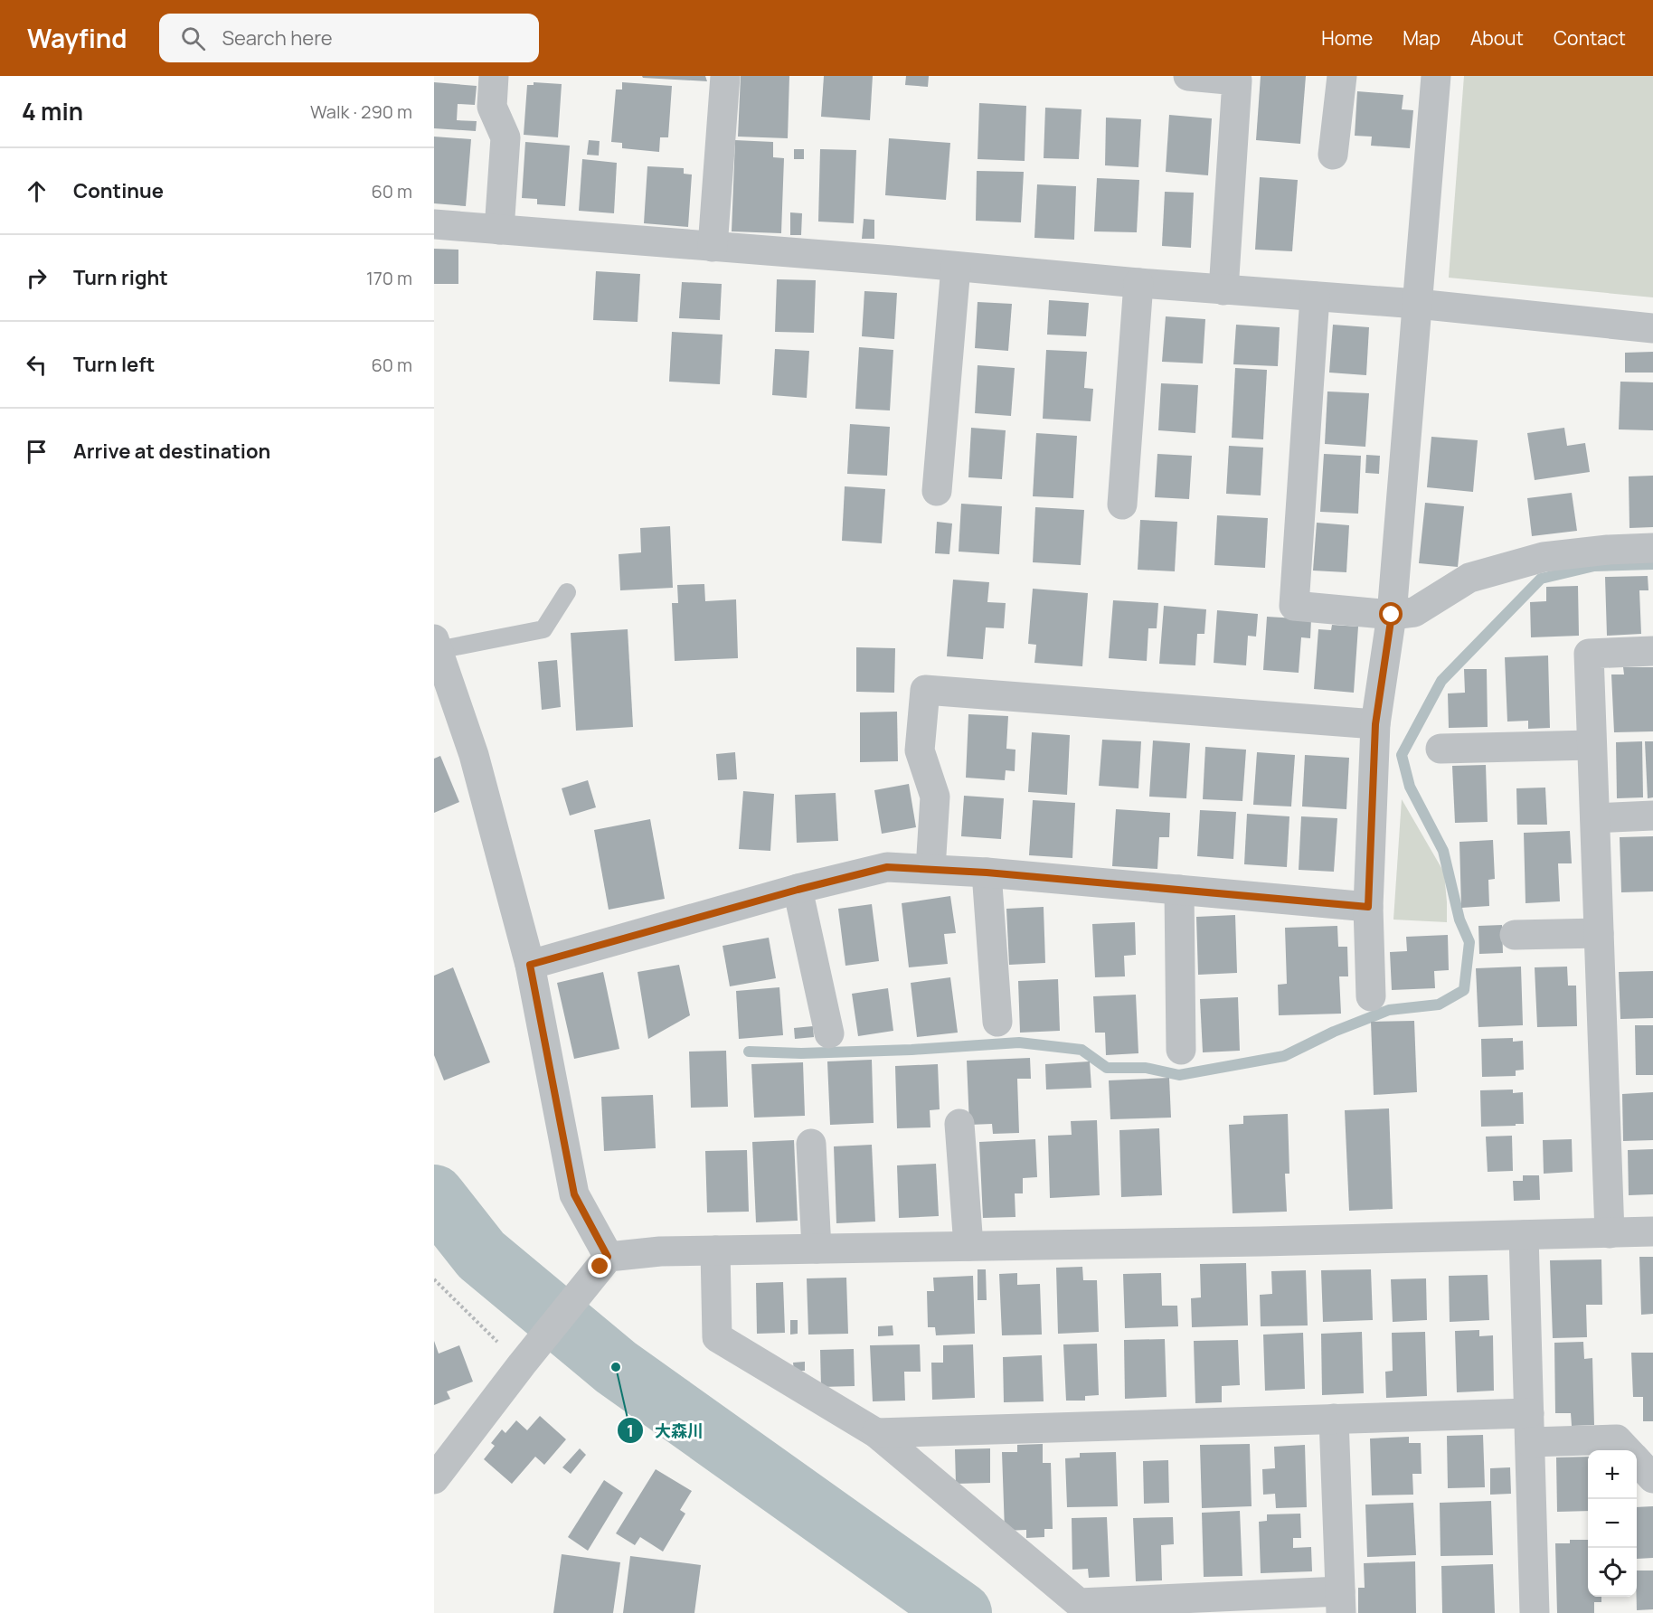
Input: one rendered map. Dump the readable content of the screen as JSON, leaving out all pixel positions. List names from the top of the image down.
{
  "places": ["大森川"],
  "page": {
    "header": "Wayfind",
    "search": "Search here",
    "nav": [
      "Home",
      "Map",
      "About",
      "Contact"
    ],
    "heading": ["4 min", "Walk · 290 m"],
    "list": [
      ["Continue", "60 m"],
      ["Turn right", "170 m"],
      ["Turn left", "60 m"],
      "Arrive at destination"
    ],
    "map_buttons": ["+", "−"]
  }
}
